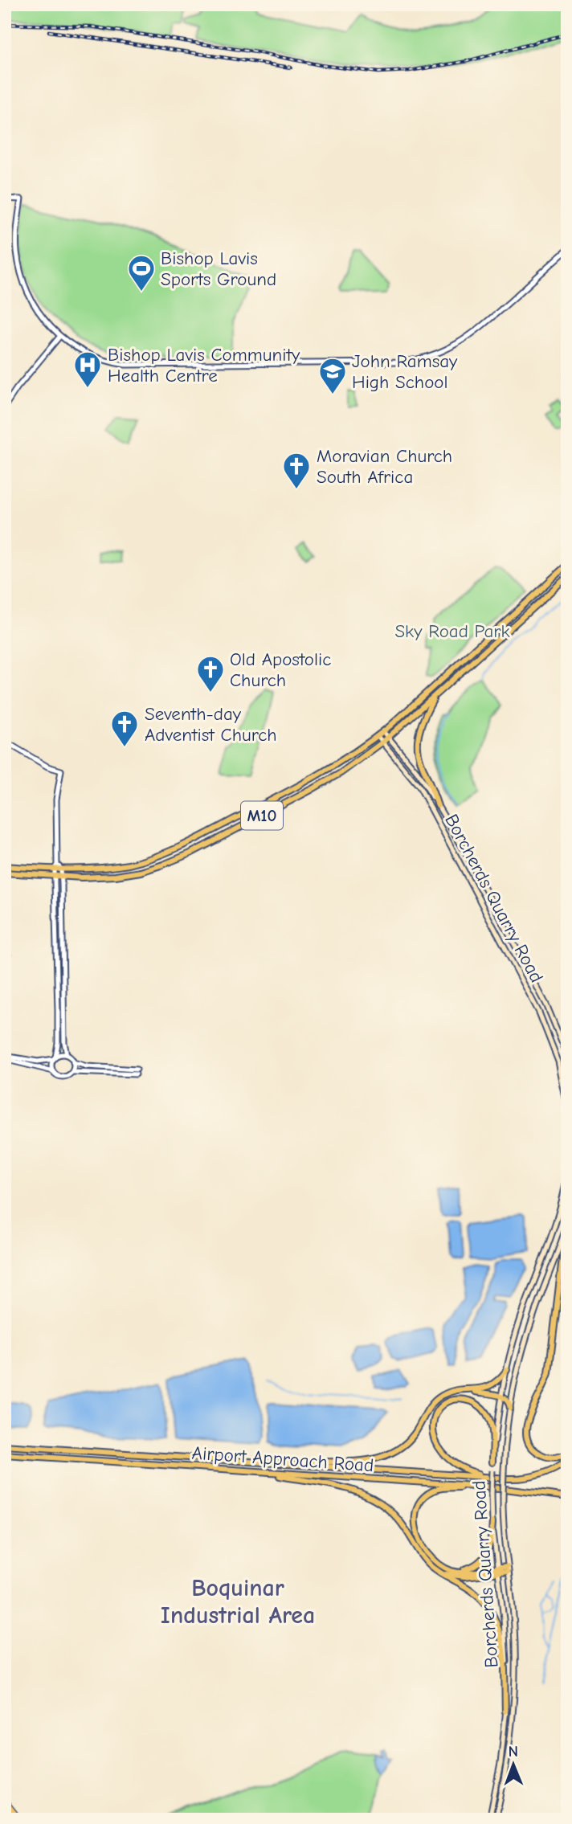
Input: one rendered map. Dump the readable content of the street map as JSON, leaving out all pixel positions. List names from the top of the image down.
{
  "streets": {
    "main road": ["M10", "Borcherds Quarry Road", "Airport Approach Road"]
  },
  "crossings": [
    ["M10", "Borcherds Quarry Road"]
  ],
  "districts": ["Boquinar Industrial Area"],
  "parks": ["Sky Road Park"],
  "places": {
    "sports": ["Bishop Lavis Sports Ground"],
    "hospital": ["Bishop Lavis Community Health Centre"],
    "school or university": ["John Ramsay High School"],
    "church": ["Moravian Church South Africa", "Old Apostolic Church", "Seventh-day Adventist Church"]
  },
  "north": "top"
}
